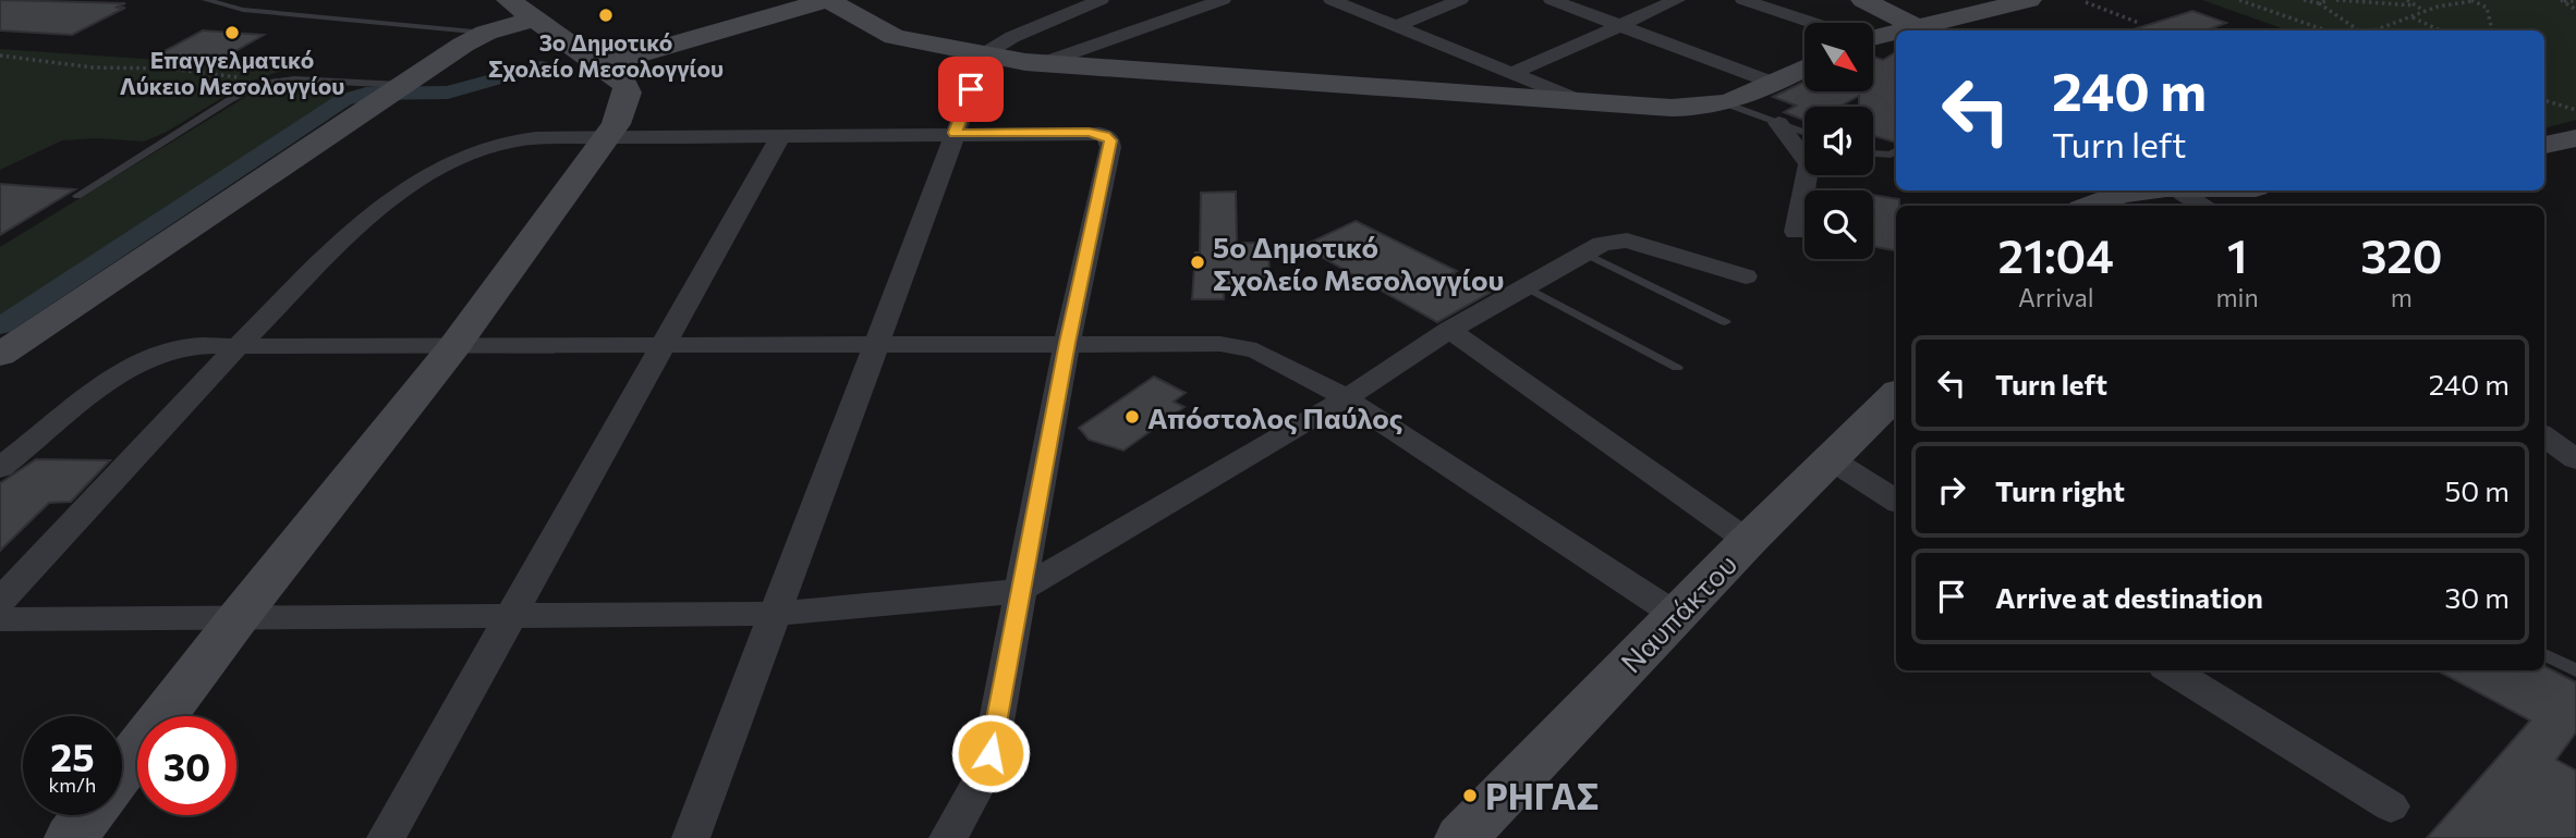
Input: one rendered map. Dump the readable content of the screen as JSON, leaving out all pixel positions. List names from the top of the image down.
{
  "streets": {
    "street": ["Ναυπάκτου"]
  },
  "places": [
    "3ο Δημοτικό Σχολείο Μεσολογγίου",
    "Επαγγελματικό Λύκειο Μεσολογγίου",
    "5ο Δημοτικό Σχολείο Μεσολογγίου",
    "Απόστολος Παύλος",
    "ΡΗΓΑΣ"
  ],
  "north": "bottom right",
  "page": {
    "turn": ["240 m", "Turn left"],
    "eta": [
      "21:04",
      "Arrival",
      "1",
      "min",
      "320",
      "m"
    ],
    "list": [
      {
        "name": "Turn left",
        "value": "240 m"
      },
      {
        "name": "Turn right",
        "value": "50 m"
      },
      {
        "name": "Arrive at destination",
        "value": "30 m"
      }
    ],
    "speed": "25 km/h",
    "limit": "30"
  }
}
